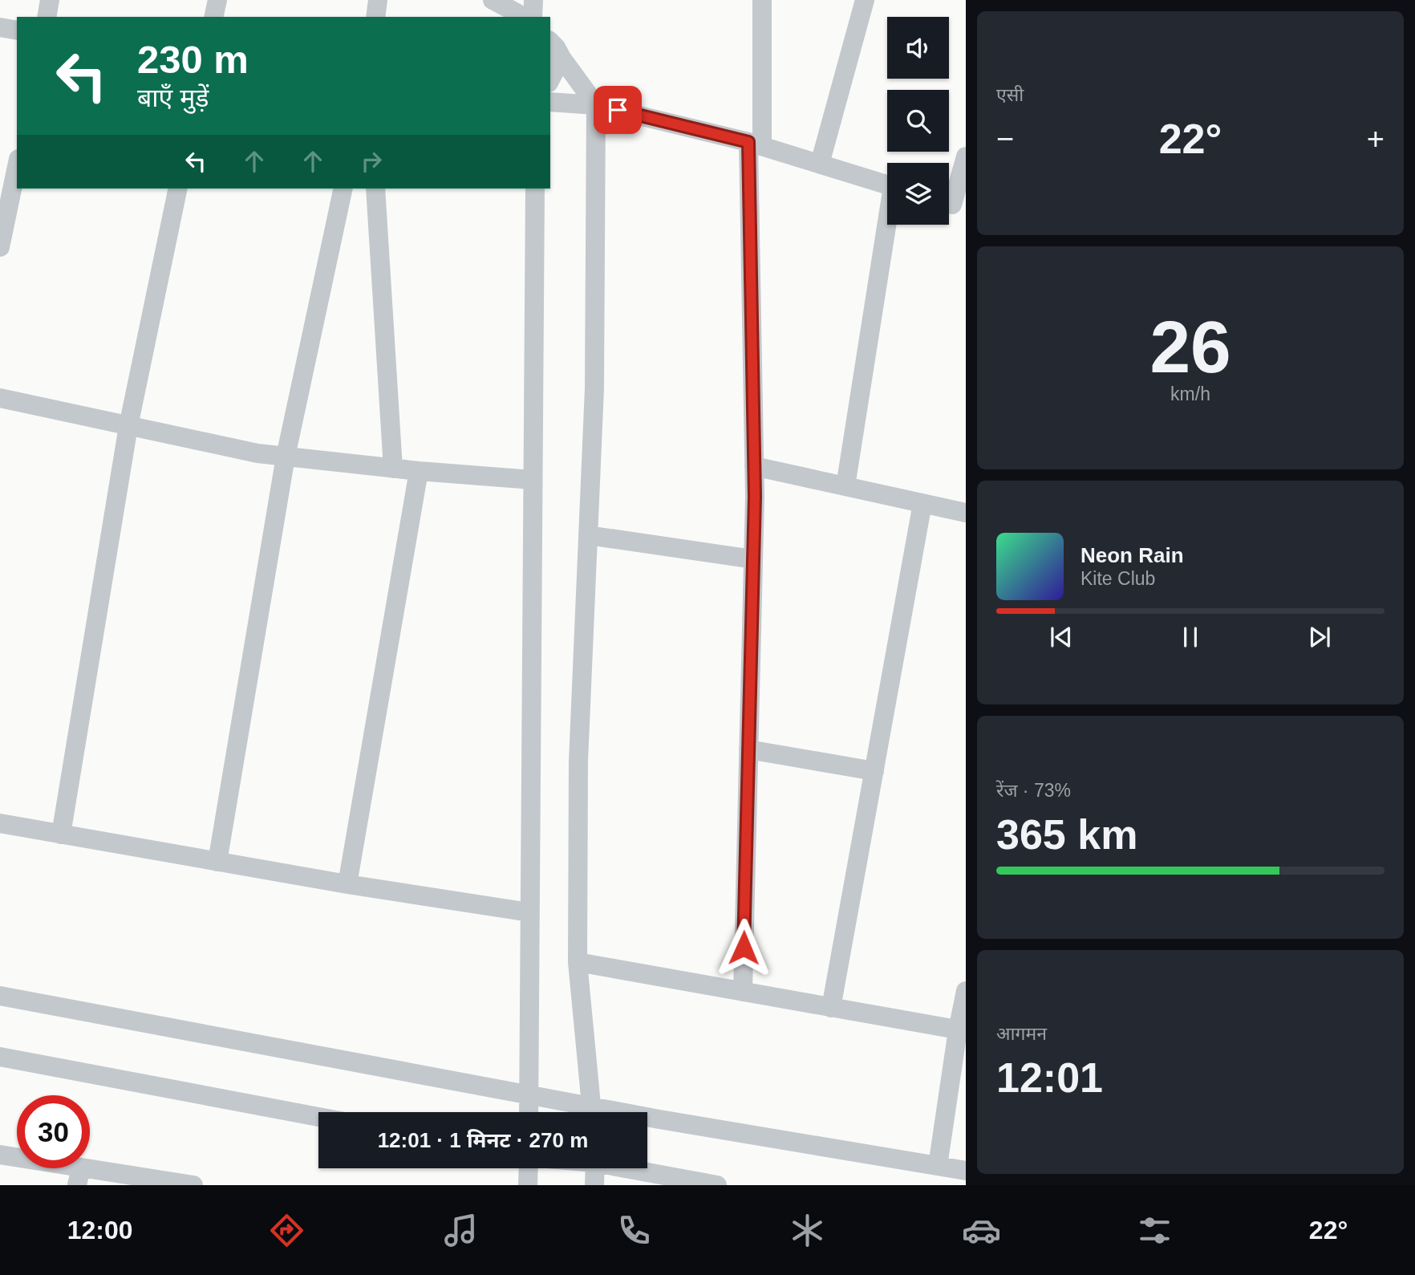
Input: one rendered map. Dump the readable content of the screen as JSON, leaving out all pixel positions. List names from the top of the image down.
{
  "page": {
    "tile": [
      "एसी",
      ["26", "km/h"],
      ["रेंज · 73%", "365 km"],
      ["आगमन", "12:01"]
    ],
    "turn": ["230 m", "बाएँ मुड़ें"],
    "heat": ["−", "22°", "+"],
    "song": ["Neon Rain", "Kite Club"],
    "limit": "30",
    "trip": "12:01 · 1 मिनट · 270 m",
    "tabs": ["12:00", "22°"]
  }
}
